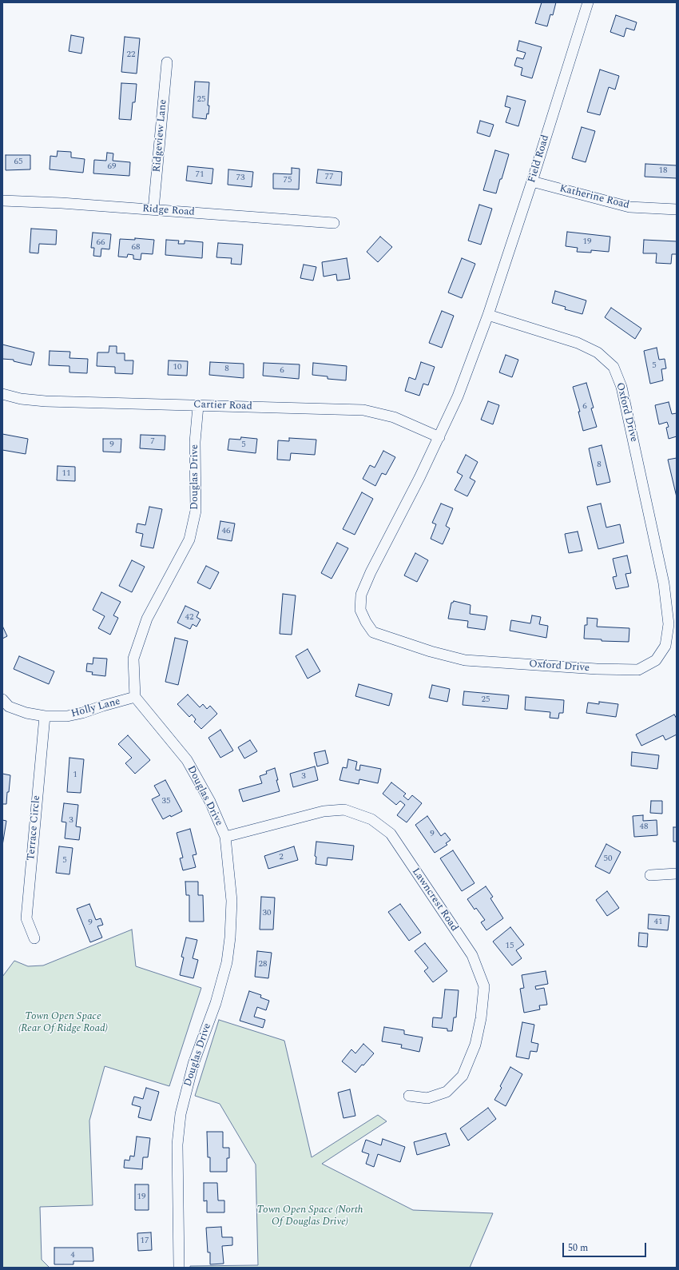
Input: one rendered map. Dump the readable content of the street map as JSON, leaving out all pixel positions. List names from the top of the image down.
{
  "streets": {
    "street": [
      "Ridgeview Lane",
      "Field Road",
      "Katherine Road",
      "Ridge Road",
      "Cartier Road",
      "Oxford Drive",
      "Douglas Drive",
      "Holly Lane",
      "Terrace Circle",
      "Lawncrest Road"
    ]
  },
  "crossings": [
    ["Ridgeview Lane", "Ridge Road"],
    ["Field Road", "Katherine Road"],
    ["Field Road", "Oxford Drive"],
    ["Cartier Road", "Oxford Drive"],
    ["Cartier Road", "Douglas Drive"],
    ["Douglas Drive", "Holly Lane"],
    ["Douglas Drive", "Lawncrest Road"],
    ["Holly Lane", "Terrace Circle"]
  ],
  "parks": ["Town Open Space (Rear Of Ridge Road)", "Town Open Space (North Of Douglas Drive)"],
  "house_numbers": [
    "22",
    "25",
    "65",
    "69",
    "18",
    "71",
    "77",
    "73",
    "75",
    "19",
    "66",
    "68",
    "5",
    "10",
    "8",
    "6",
    "6",
    "7",
    "9",
    "5",
    "8",
    "11",
    "46",
    "42",
    "25",
    "1",
    "3",
    "35",
    "3",
    "48",
    "9",
    "2",
    "50",
    "5",
    "30",
    "41",
    "9",
    "15",
    "28",
    "19",
    "17",
    "4"
  ],
  "scale_bar": "50 m"
}
